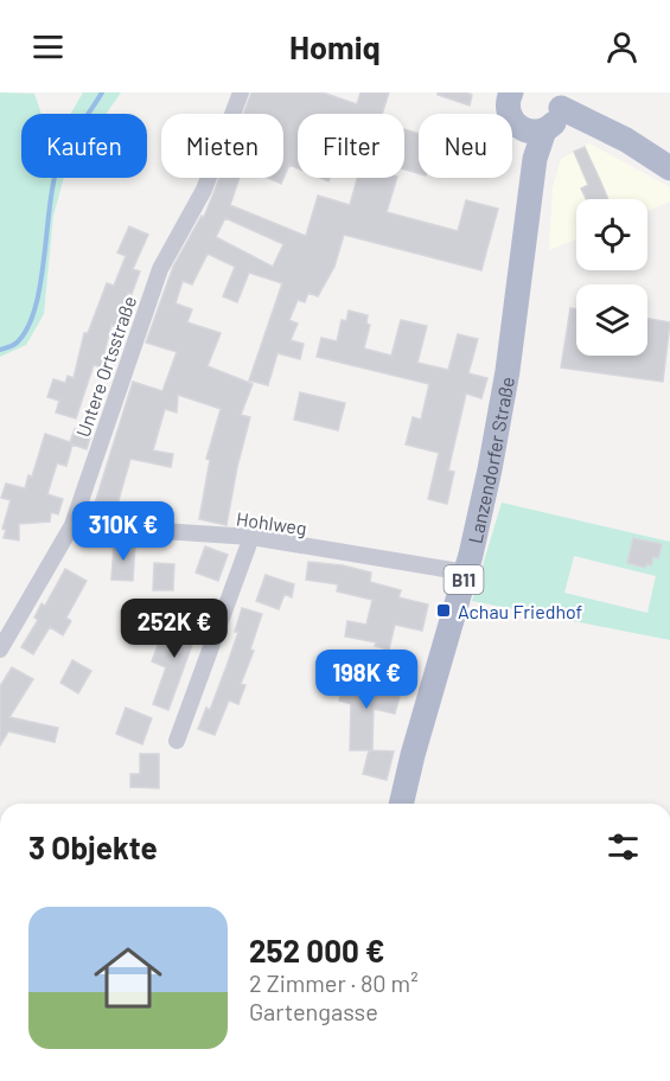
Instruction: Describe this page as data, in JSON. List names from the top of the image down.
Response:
{
  "streets": {
    "main road": ["Lanzendorfer Straße", "B11"],
    "street": ["Untere Ortsstraße", "Hohlweg"]
  },
  "crossings": [
    ["Untere Ortsstraße", "Hohlweg"],
    ["Lanzendorfer Straße", "Hohlweg"]
  ],
  "places": {
    "transit": ["Achau Friedhof"]
  },
  "page": {
    "header": "Homiq",
    "chip": [
      "Kaufen",
      "Mieten",
      "Filter",
      "Neu"
    ],
    "price": ["310K €", "252K €", "198K €"],
    "heading": "3 Objekte",
    "list": [
      {
        "name": "252 000 €",
        "note": "2 Zimmer · 80 m² · Gartengasse"
      }
    ]
  }
}
